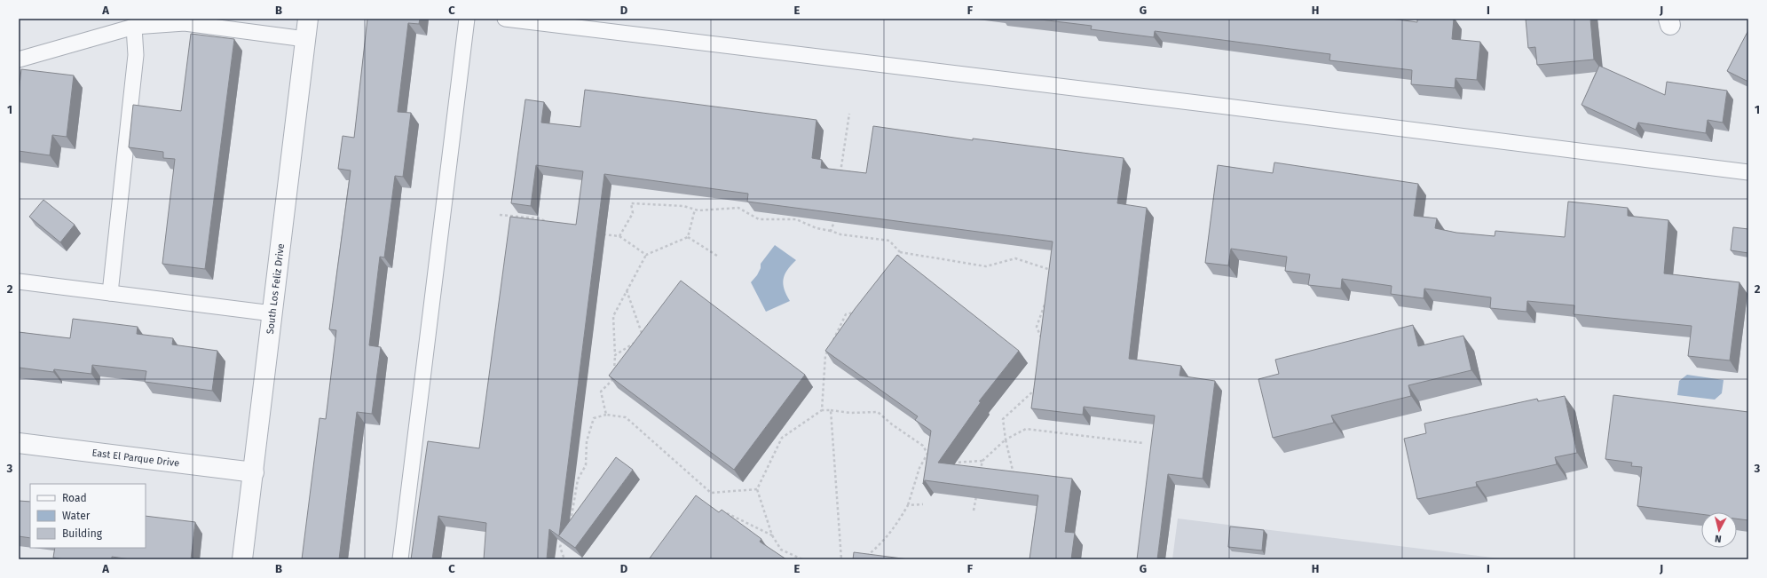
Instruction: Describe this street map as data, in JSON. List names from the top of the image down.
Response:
{
  "streets": {
    "street": ["South Los Feliz Drive", "East El Parque Drive"]
  },
  "crossings": [
    ["South Los Feliz Drive", "East El Parque Drive"]
  ],
  "legend": ["Road", "Water", "Building"],
  "north": "bottom",
  "grid": {
    "columns": [
      "A",
      "B",
      "C",
      "D",
      "E",
      "F",
      "G",
      "H",
      "I",
      "J"
    ],
    "rows": ["1", "2", "3"]
  }
}
